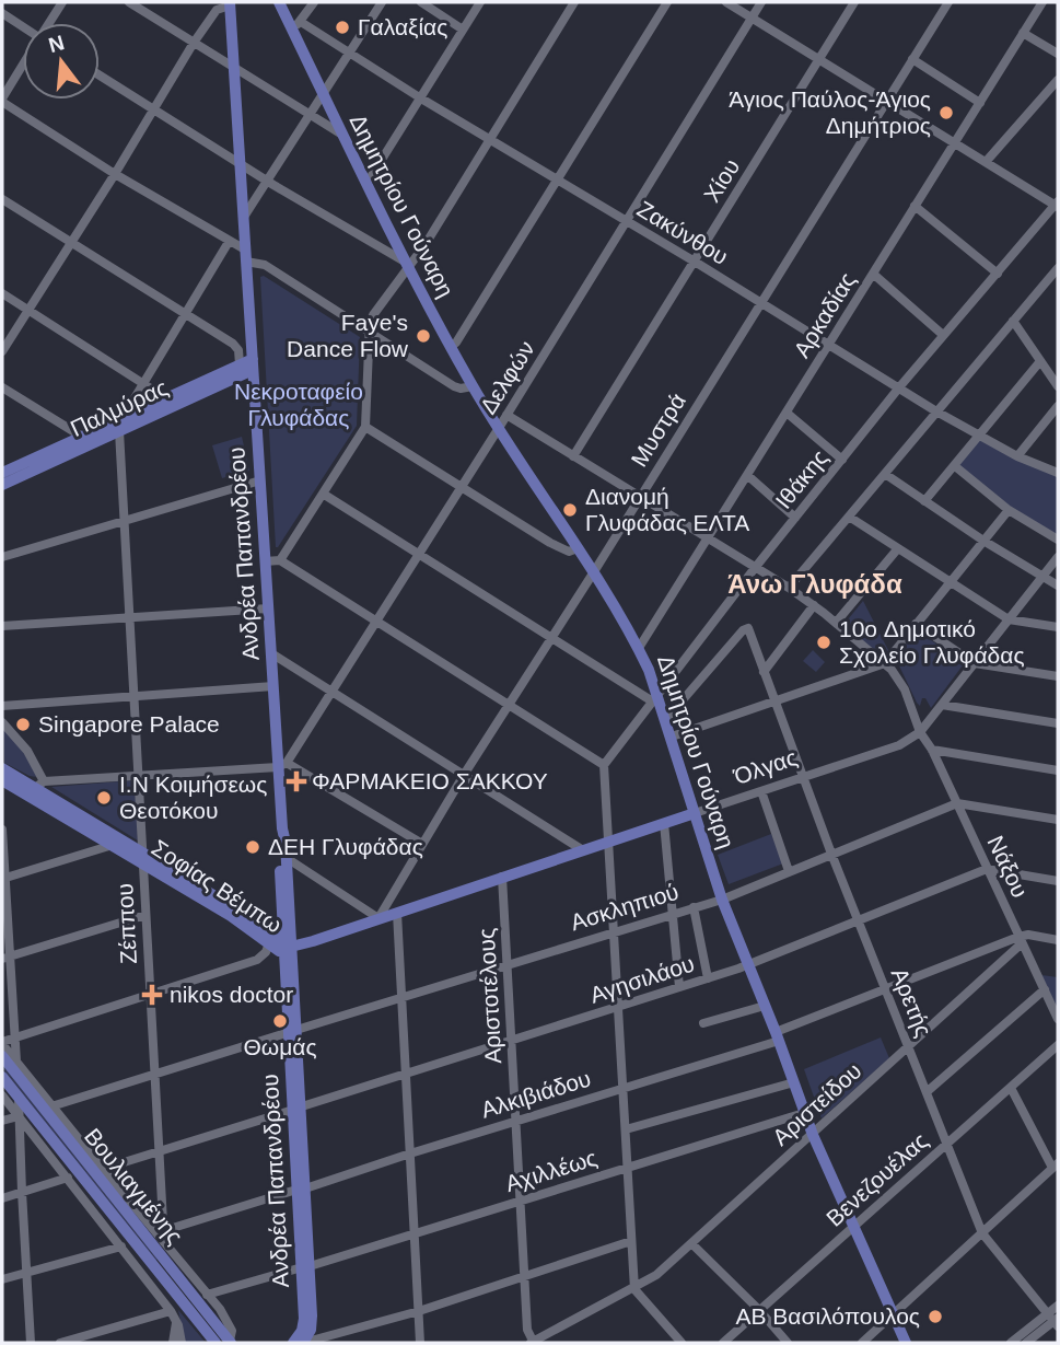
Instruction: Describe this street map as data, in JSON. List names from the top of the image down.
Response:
{
  "streets": {
    "main road": [
      "Δημητρίου Γούναρη",
      "Παλμύρας",
      "Ανδρέα Παπανδρέου",
      "Όλγας",
      "Σοφίας Βέμπω",
      "Βουλιαγμένης"
    ],
    "street": [
      "Χίου",
      "Ζακύνθου",
      "Αρκαδίας",
      "Δελφών",
      "Μυστρά",
      "Ιθάκης",
      "Νάξου",
      "Ασκληπιού",
      "Ζέππου",
      "Αγησιλάου",
      "Αριστοτέλους",
      "Αρετής",
      "Αλκιβιάδου",
      "Αριστείδου",
      "Αχιλλέως",
      "Βενεζουέλας"
    ]
  },
  "crossings": [
    ["Χίου", "Ζακύνθου"],
    ["Χίου", "Νάξου"],
    ["Δημητρίου Γούναρη", "Ζακύνθου"],
    ["Δημητρίου Γούναρη", "Αρκαδίας"],
    ["Δημητρίου Γούναρη", "Δελφών"],
    ["Δημητρίου Γούναρη", "Μυστρά"],
    ["Δημητρίου Γούναρη", "Ιθάκης"],
    ["Δημητρίου Γούναρη", "Όλγας"],
    ["Δημητρίου Γούναρη", "Ασκληπιού"],
    ["Δημητρίου Γούναρη", "Αγησιλάου"],
    ["Δημητρίου Γούναρη", "Αρετής"],
    ["Δημητρίου Γούναρη", "Αλκιβιάδου"],
    ["Δημητρίου Γούναρη", "Αριστείδου"],
    ["Δημητρίου Γούναρη", "Αχιλλέως"],
    ["Δημητρίου Γούναρη", "Βενεζουέλας"],
    ["Ζακύνθου", "Αρκαδίας"],
    ["Ζακύνθου", "Δελφών"],
    ["Ζακύνθου", "Μυστρά"],
    ["Ζακύνθου", "Ιθάκης"],
    ["Αρκαδίας", "Νάξου"],
    ["Δελφών", "Ανδρέα Παπανδρέου"],
    ["Δελφών", "Νάξου"],
    ["Παλμύρας", "Ανδρέα Παπανδρέου"],
    ["Παλμύρας", "Ζέππου"],
    ["Μυστρά", "Όλγας"],
    ["Μυστρά", "Νάξου"],
    ["Ιθάκης", "Νάξου"],
    ["Ανδρέα Παπανδρέου", "Όλγας"],
    ["Ανδρέα Παπανδρέου", "Σοφίας Βέμπω"],
    ["Ανδρέα Παπανδρέου", "Ασκληπιού"],
    ["Ανδρέα Παπανδρέου", "Αγησιλάου"],
    ["Ανδρέα Παπανδρέου", "Αλκιβιάδου"],
    ["Ανδρέα Παπανδρέου", "Αχιλλέως"],
    ["Όλγας", "Νάξου"],
    ["Όλγας", "Σοφίας Βέμπω"],
    ["Όλγας", "Αριστοτέλους"],
    ["Όλγας", "Αρετής"],
    ["Νάξου", "Ασκληπιού"],
    ["Νάξου", "Αγησιλάου"],
    ["Νάξου", "Αλκιβιάδου"],
    ["Νάξου", "Αριστείδου"],
    ["Σοφίας Βέμπω", "Ζέππου"],
    ["Ασκληπιού", "Ζέππου"],
    ["Ασκληπιού", "Αριστοτέλους"],
    ["Ασκληπιού", "Αρετής"],
    ["Ζέππου", "Αγησιλάου"],
    ["Ζέππου", "Αλκιβιάδου"],
    ["Αγησιλάου", "Αριστοτέλους"],
    ["Αγησιλάου", "Αρετής"],
    ["Αριστοτέλους", "Αλκιβιάδου"],
    ["Αριστοτέλους", "Αριστείδου"],
    ["Αριστοτέλους", "Αχιλλέως"],
    ["Αρετής", "Αλκιβιάδου"],
    ["Αρετής", "Αριστείδου"],
    ["Αρετής", "Βενεζουέλας"],
    ["Αλκιβιάδου", "Αριστείδου"]
  ],
  "districts": ["Άνω Γλυφάδα"],
  "parks": ["Νεκροταφείο Γλυφάδας"],
  "places": {
    "other": [
      "Γαλαξίας",
      "Άγιος Παύλος-Άγιος Δημήτριος",
      "Faye's Dance Flow",
      "Διανομή Γλυφάδας ΕΛΤΑ",
      "10o Δημοτικό Σχολείο Γλυφάδας",
      "Singapore Palace",
      "Ι.Ν Κοιμήσεως Θεοτόκου",
      "ΔΕΗ Γλυφάδας",
      "Θωμάς",
      "ΑΒ Βασιλόπουλος"
    ],
    "health": ["ΦΑΡΜΑΚΕΙΟ ΣΑΚΚΟΥ", "nikos doctor"]
  },
  "north": "top"
}
